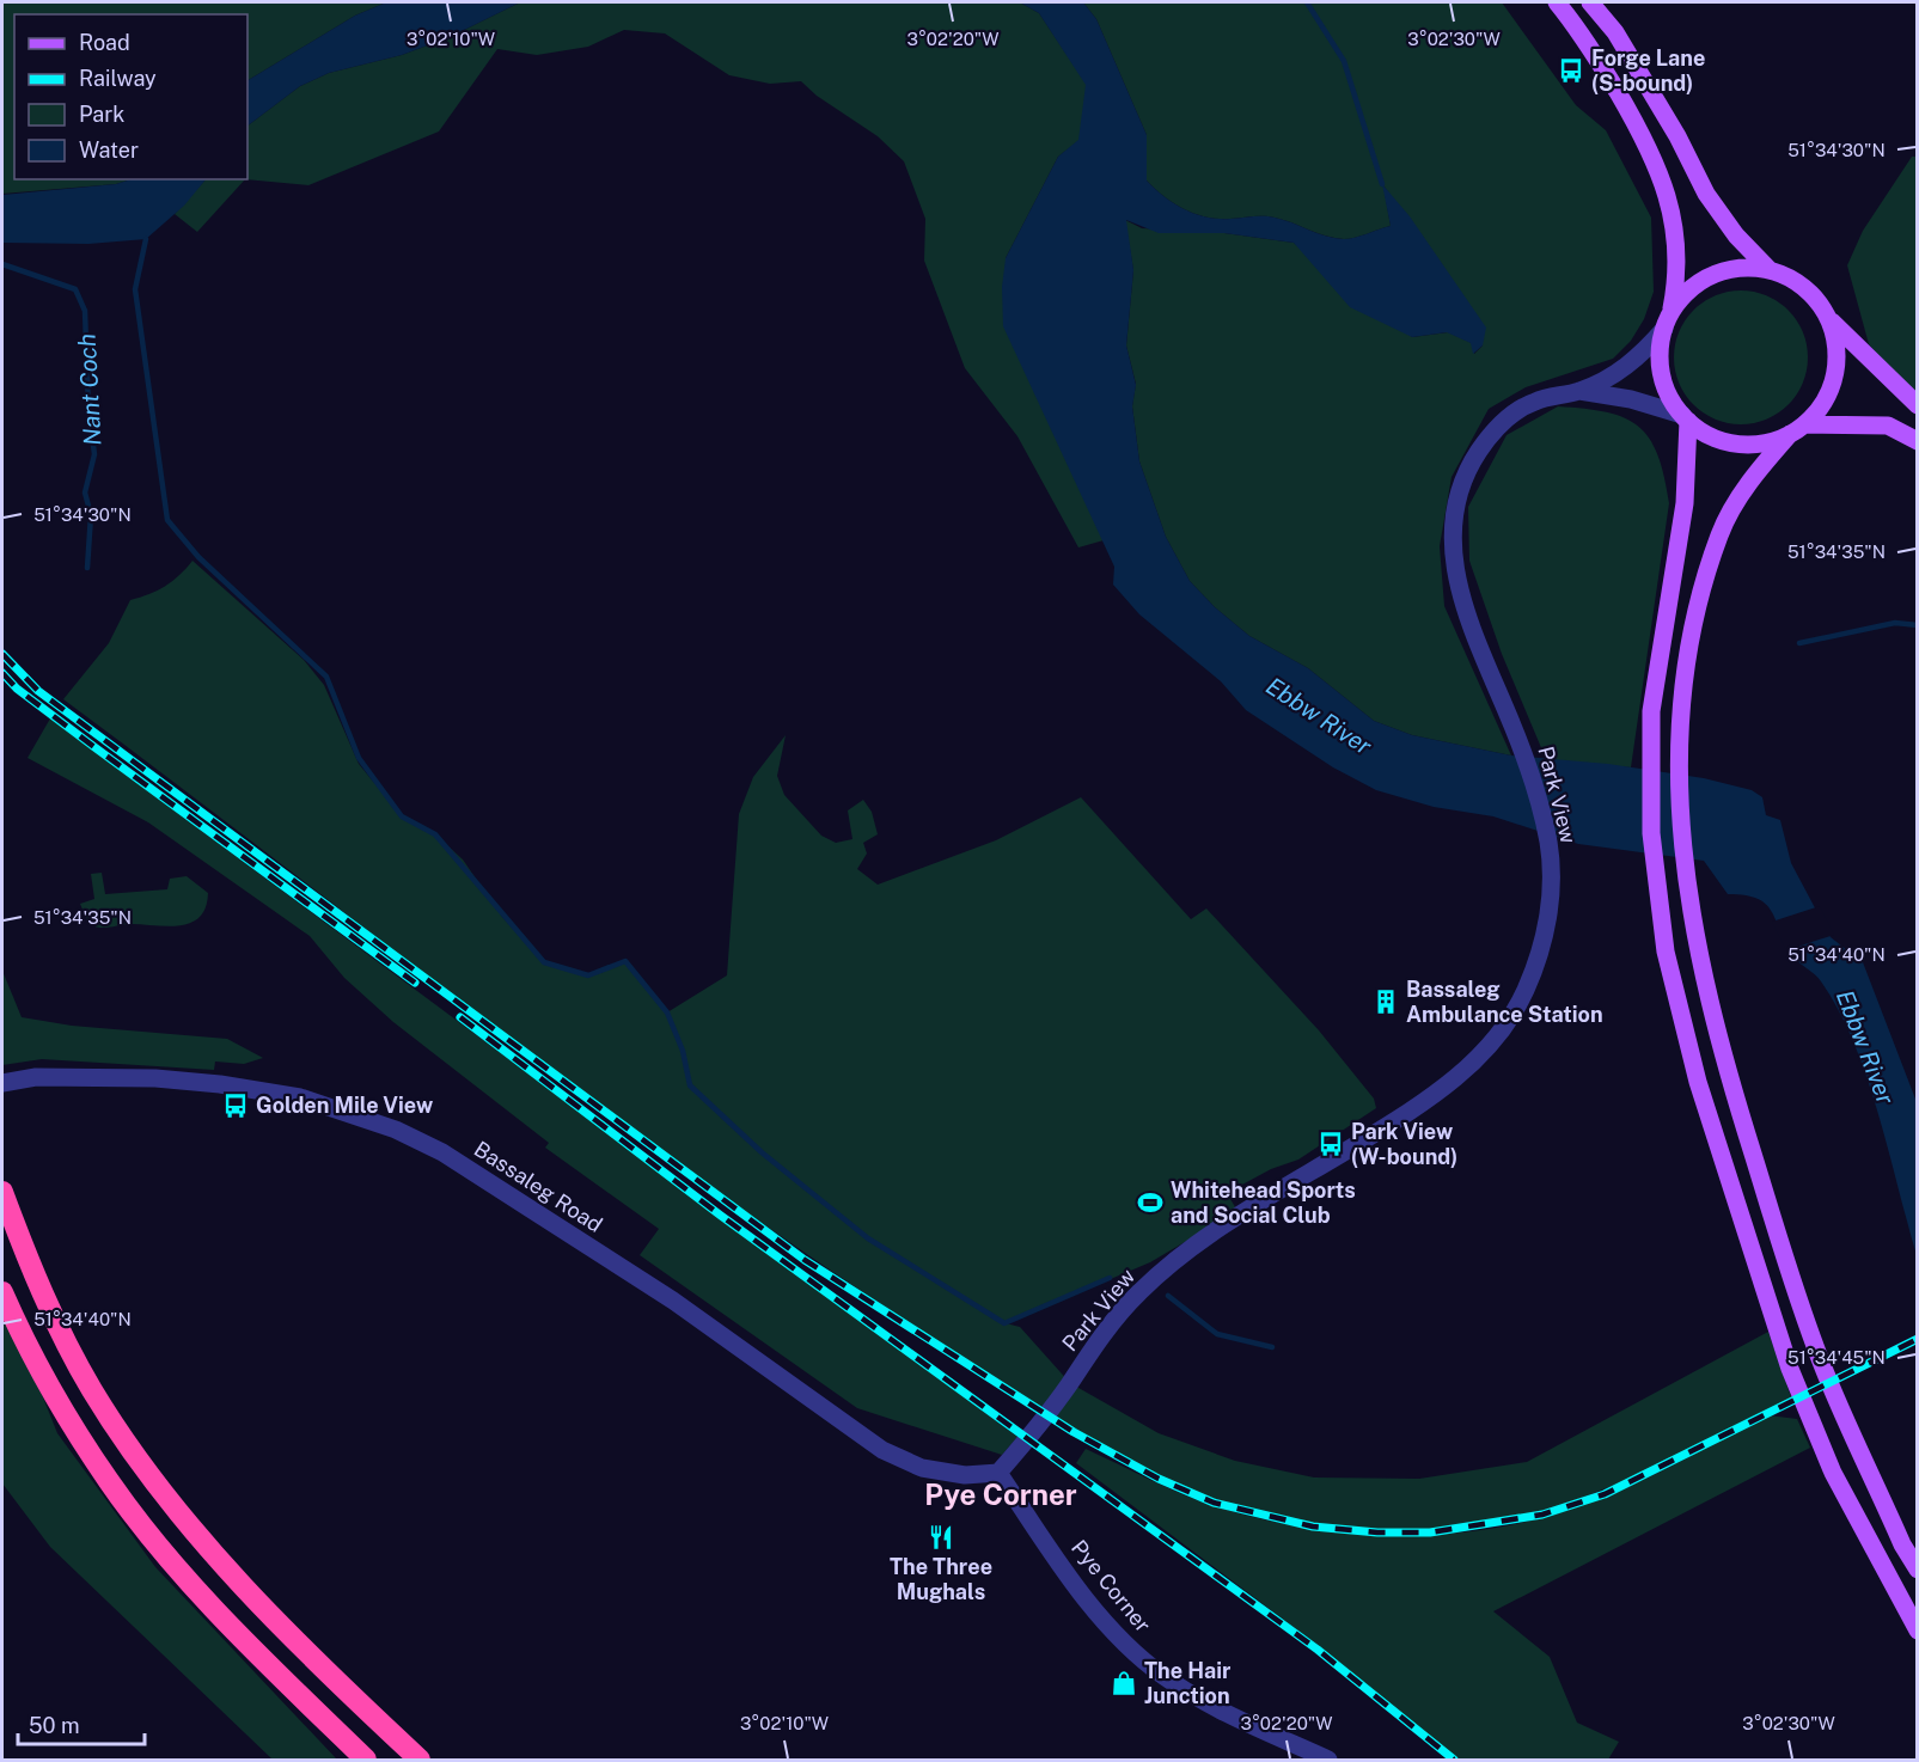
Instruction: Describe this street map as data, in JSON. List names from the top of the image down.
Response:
{
  "streets": {
    "street": ["Park View", "Bassaleg Road", "Pye Corner"]
  },
  "crossings": [
    ["Park View", "Bassaleg Road"],
    ["Park View", "Pye Corner"],
    ["Bassaleg Road", "Pye Corner"]
  ],
  "districts": ["Pye Corner"],
  "water": ["Nant Coch", "Ebbw River"],
  "places": {
    "bus stop": ["Forge Lane (S-bound)", "Golden Mile View", "Park View (W-bound)"],
    "building": ["Bassaleg Ambulance Station"],
    "sports": ["Whitehead Sports and Social Club"],
    "restaurant": ["The Three Mughals"],
    "shop": ["The Hair Junction"]
  },
  "legend": [
    "Road",
    "Railway",
    "Park",
    "Water"
  ],
  "scale_bar": "50 m",
  "coordinates": [
    "3°02'10\"W",
    "3°02'20\"W",
    "3°02'30\"W",
    "51°34'30\"N",
    "51°34'35\"N",
    "51°34'40\"N",
    "51°34'45\"N"
  ]
}
